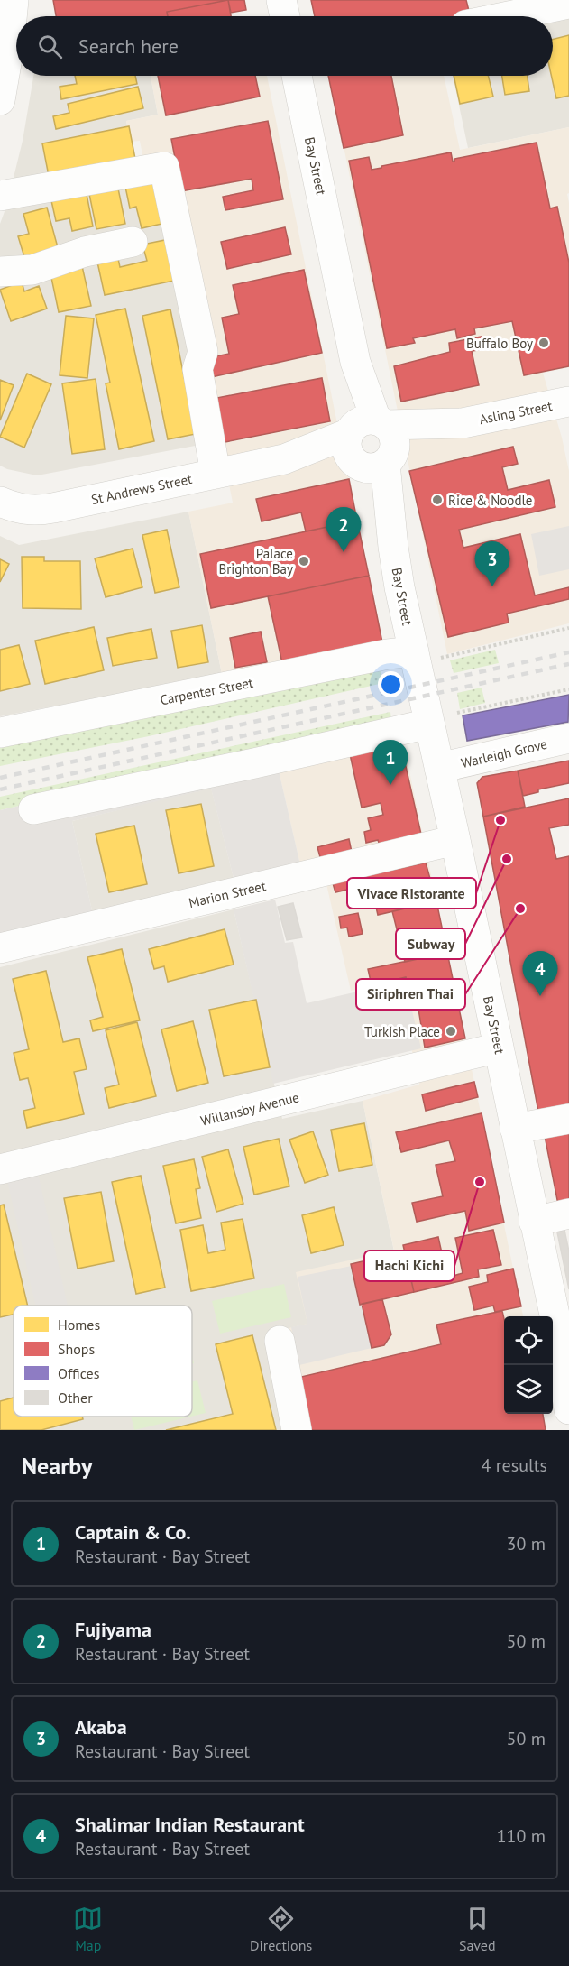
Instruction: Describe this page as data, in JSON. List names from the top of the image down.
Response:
{
  "streets": {
    "street": [
      "Bay Street",
      "Asling Street",
      "St Andrews Street",
      "Carpenter Street",
      "Warleigh Grove",
      "Marion Street",
      "Willansby Avenue"
    ]
  },
  "crossings": [
    ["Bay Street", "Asling Street"],
    ["Bay Street", "St Andrews Street"],
    ["Bay Street", "Carpenter Street"],
    ["Bay Street", "Warleigh Grove"],
    ["Bay Street", "Marion Street"],
    ["Bay Street", "Willansby Avenue"],
    ["Asling Street", "St Andrews Street"]
  ],
  "places": [
    "Buffalo Boy",
    "Rice & Noodle",
    "Palace Brighton Bay",
    "Vivace Ristorante",
    "Subway",
    "Siriphren Thai",
    "Turkish Place",
    "Hachi Kichi"
  ],
  "legend": [
    "Homes",
    "Shops",
    "Offices",
    "Other"
  ],
  "page": {
    "search": "Search here",
    "pins": [
      "2",
      "3",
      "1",
      "4"
    ],
    "heading": ["Nearby", "4 results"],
    "list": [
      {
        "mark": "1",
        "name": "Captain & Co.",
        "note": "Restaurant · Bay Street",
        "value": "30 m"
      },
      {
        "mark": "2",
        "name": "Fujiyama",
        "note": "Restaurant · Bay Street",
        "value": "50 m"
      },
      {
        "mark": "3",
        "name": "Akaba",
        "note": "Restaurant · Bay Street",
        "value": "50 m"
      },
      {
        "mark": "4",
        "name": "Shalimar Indian Restaurant",
        "note": "Restaurant · Bay Street",
        "value": "110 m"
      }
    ],
    "nav": ["Map", "Directions", "Saved"]
  }
}
